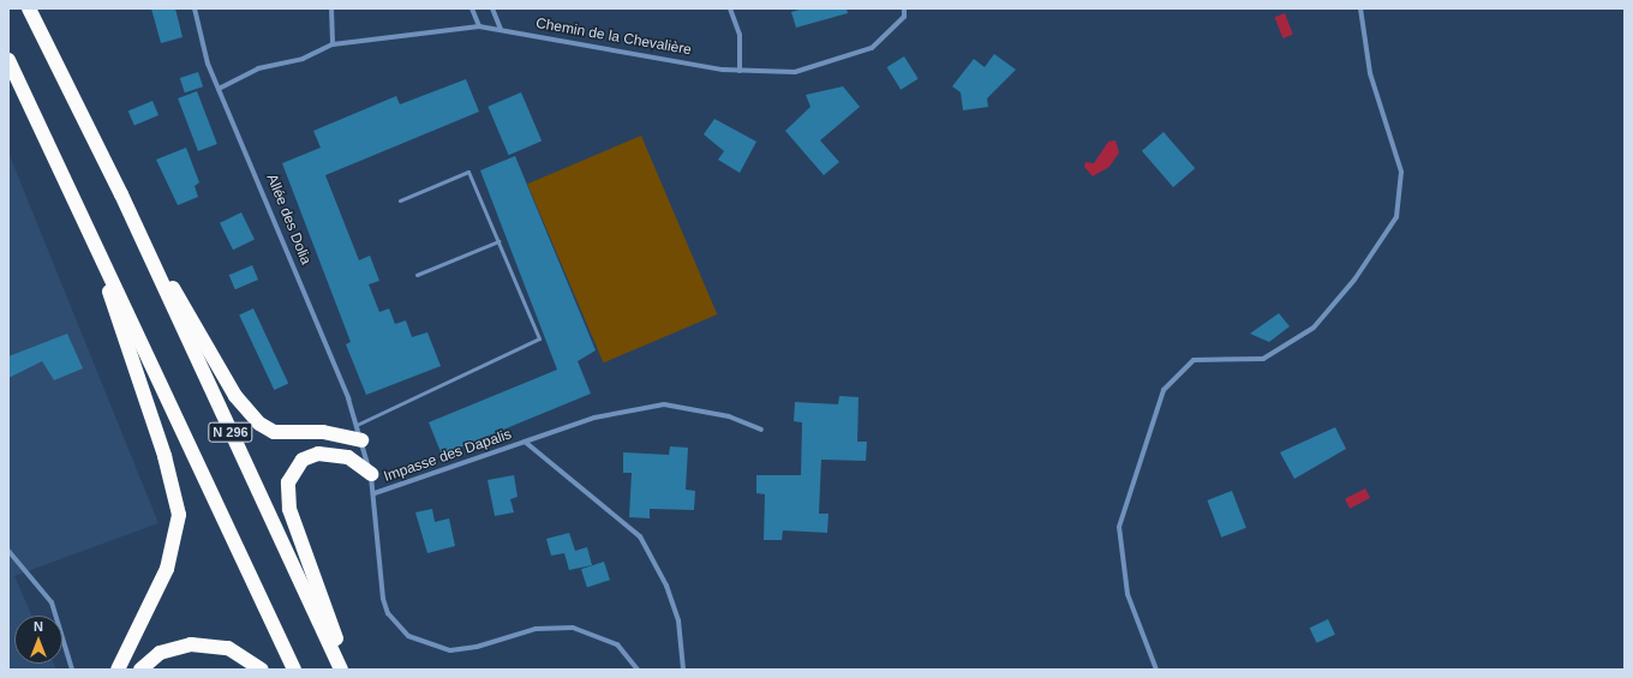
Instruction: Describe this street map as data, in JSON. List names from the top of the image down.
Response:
{
  "streets": {
    "highway": ["N 296"],
    "street": ["Chemin de la Chevalière", "Allée des Dolia", "Impasse des Dapalis"]
  },
  "crossings": [
    ["Chemin de la Chevalière", "Allée des Dolia"],
    ["Allée des Dolia", "Impasse des Dapalis"]
  ],
  "north": "top"
}
